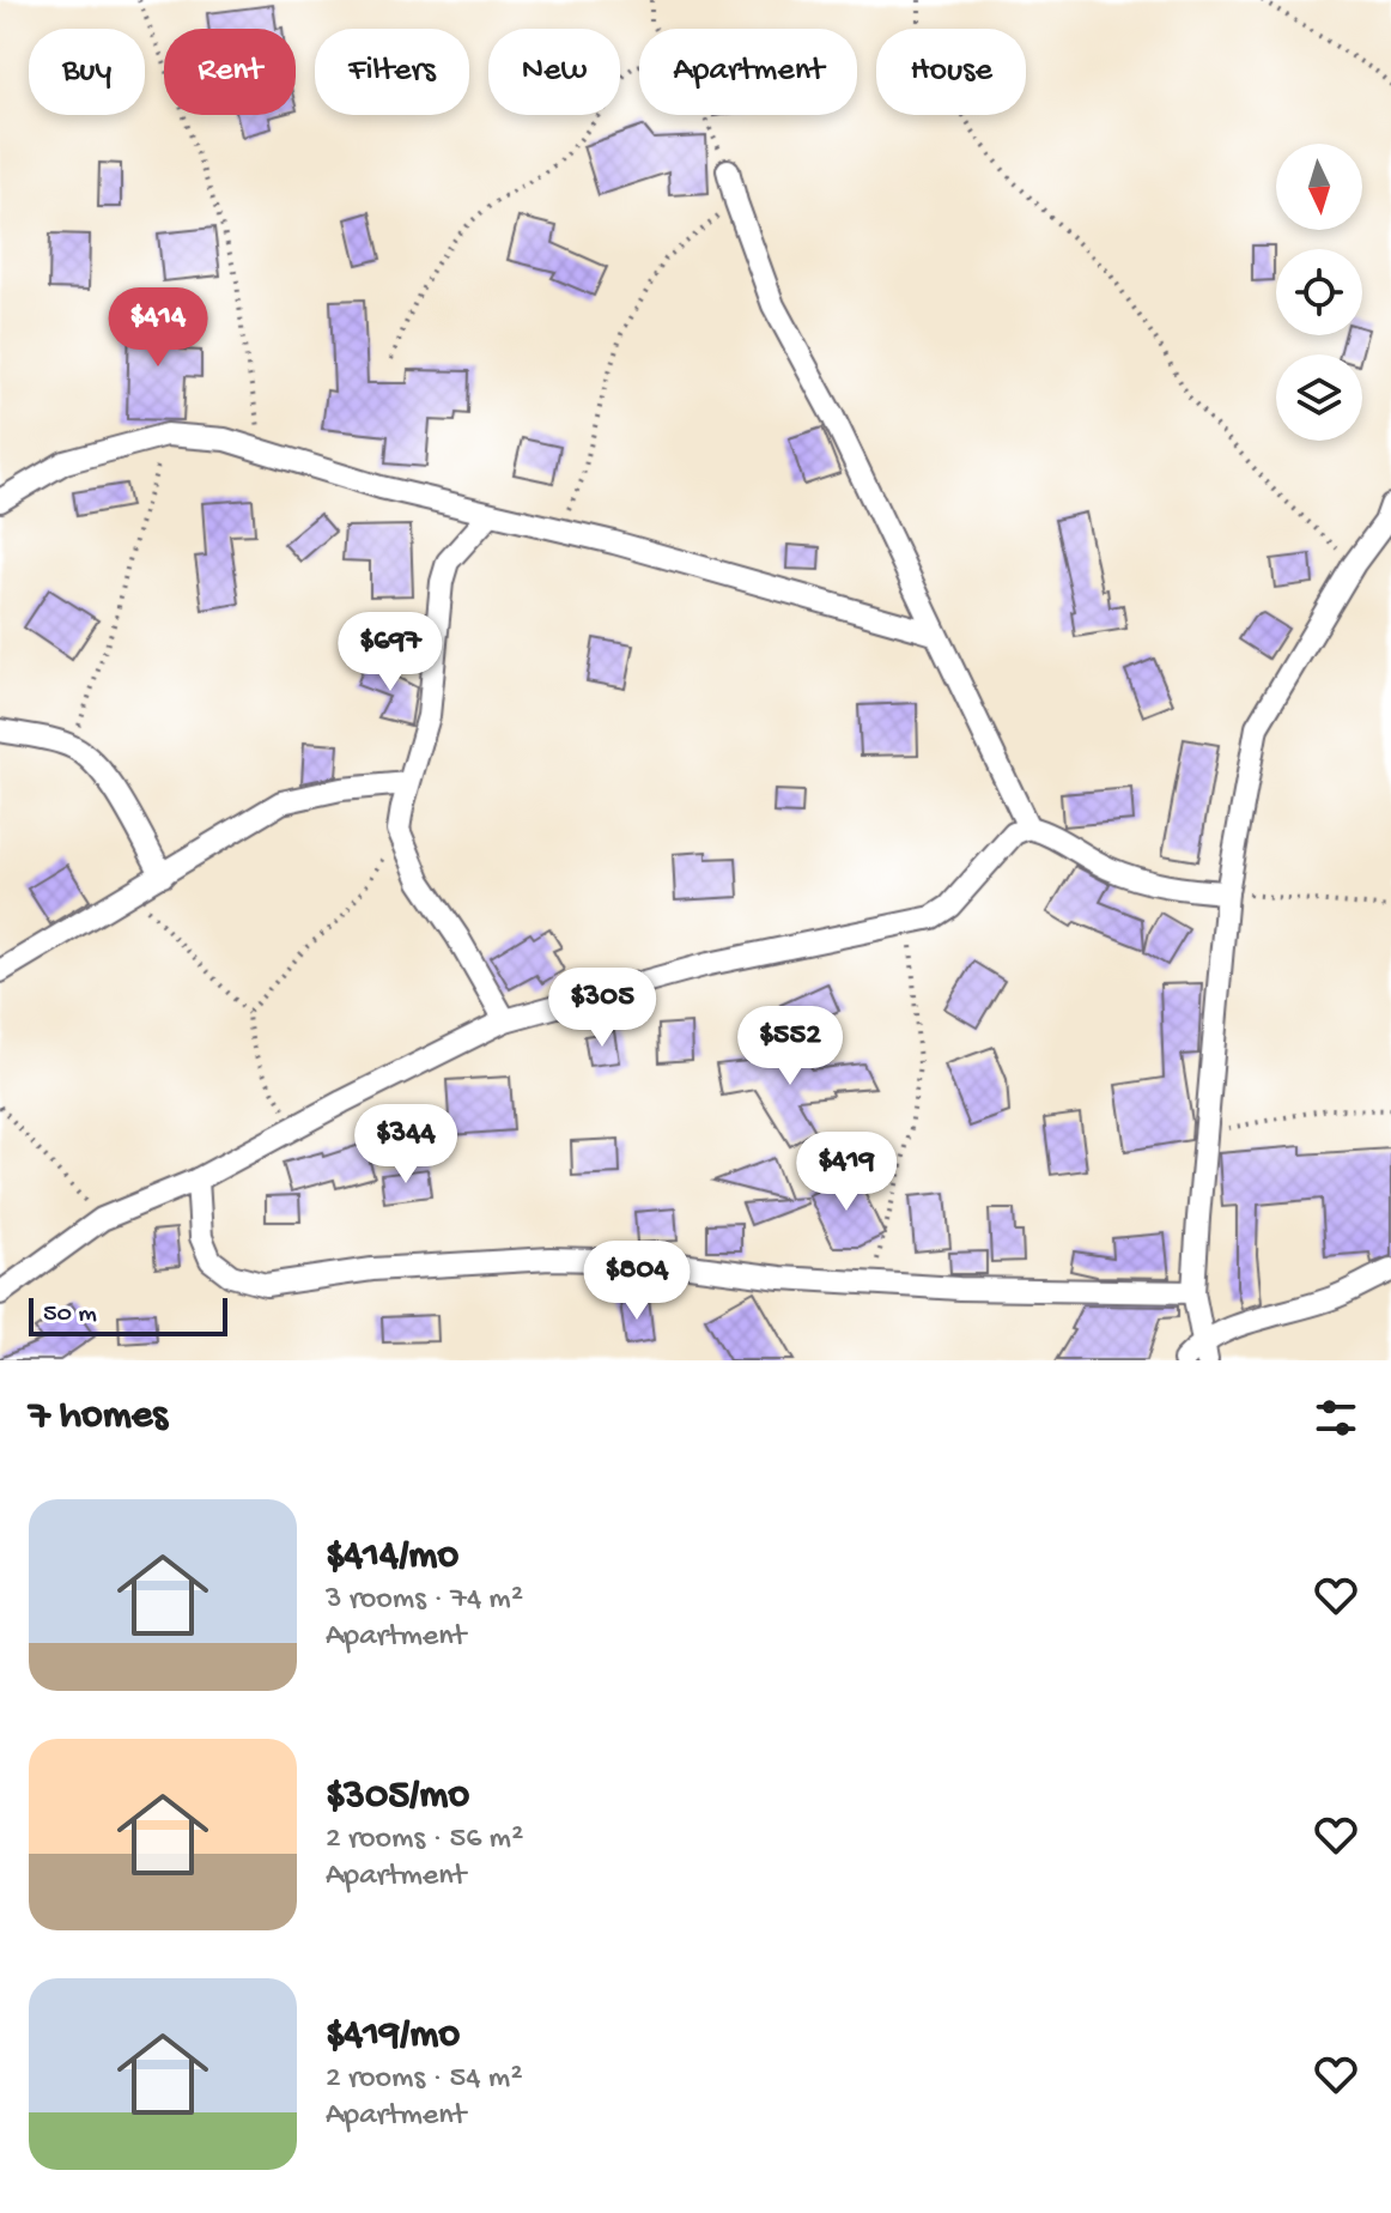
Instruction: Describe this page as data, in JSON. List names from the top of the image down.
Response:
{
  "scale_bar": "50 m",
  "north": "bottom",
  "page": {
    "chip": [
      "Buy",
      "Rent",
      "Filters",
      "New",
      "Apartment",
      "House"
    ],
    "price": [
      "$414",
      "$697",
      "$305",
      "$552",
      "$344",
      "$419",
      "$804"
    ],
    "scale": "50 m",
    "heading": "7 homes",
    "list": [
      {
        "name": "$414/mo",
        "note": "3 rooms · 74 m² · Apartment"
      },
      {
        "name": "$305/mo",
        "note": "2 rooms · 56 m² · Apartment"
      },
      {
        "name": "$419/mo",
        "note": "2 rooms · 54 m² · Apartment"
      }
    ]
  }
}
